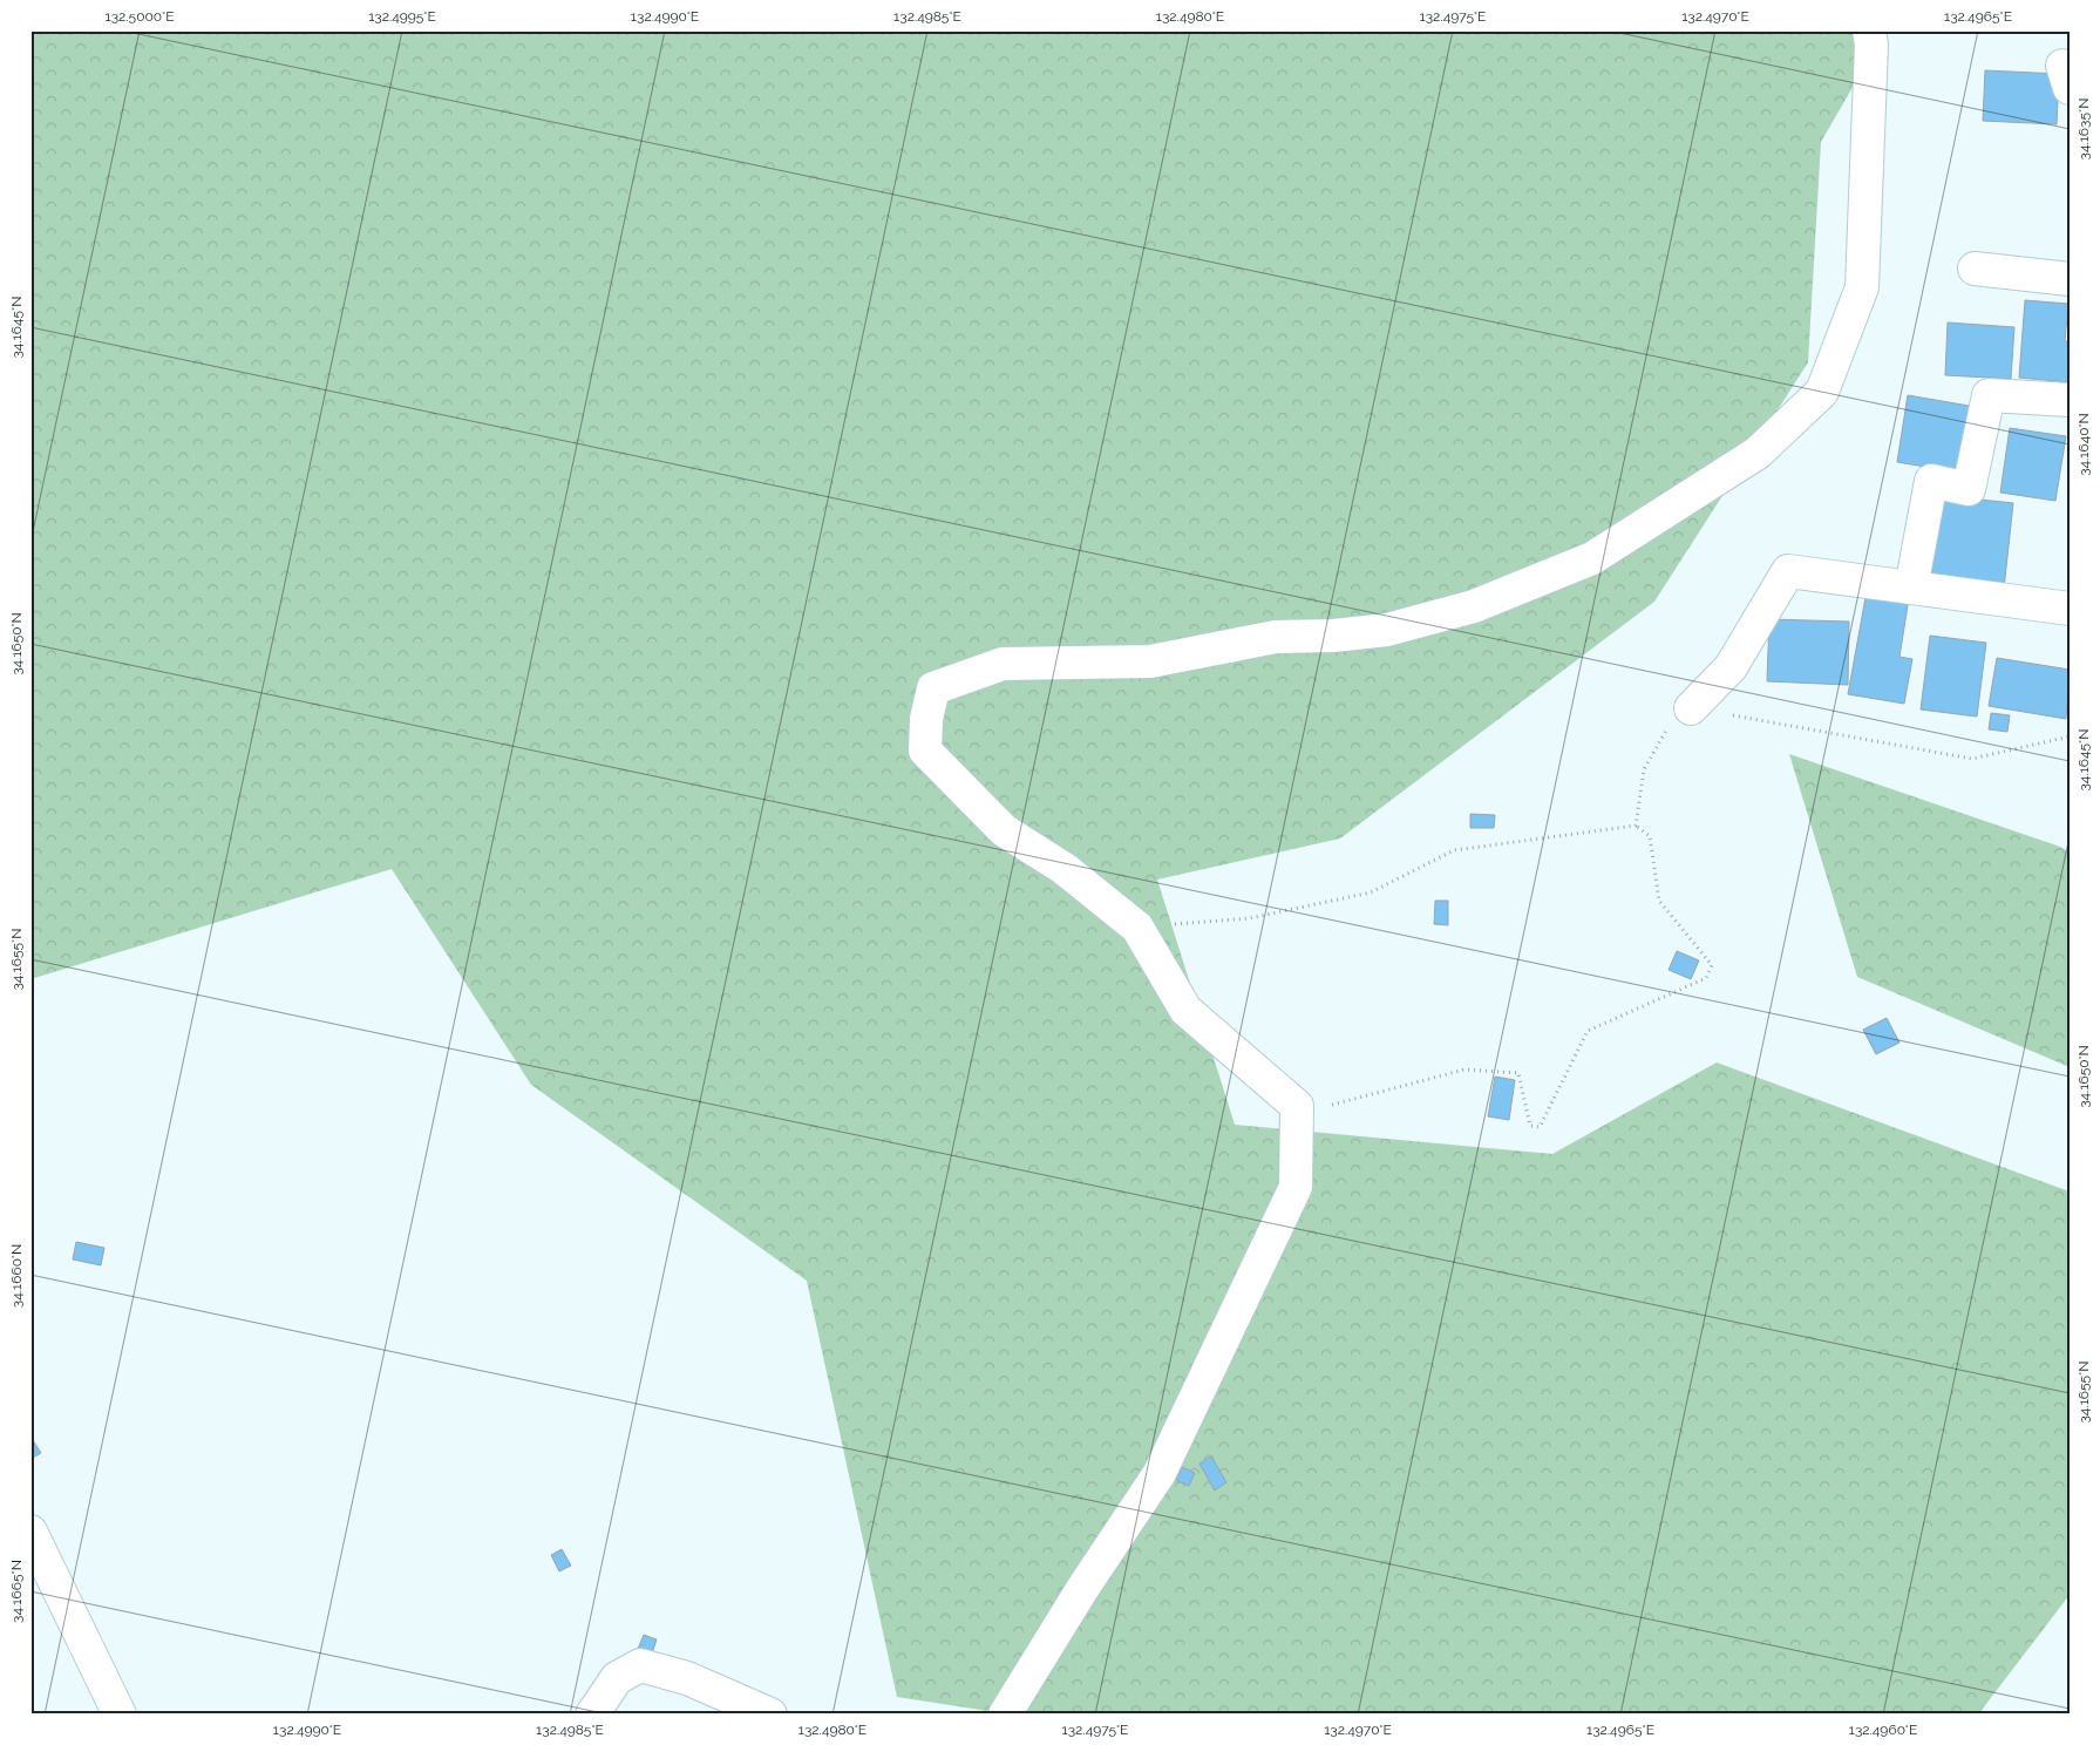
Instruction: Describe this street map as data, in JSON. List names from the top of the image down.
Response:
{
  "coordinates": [
    "132.5000°E",
    "132.4995°E",
    "132.4990°E",
    "132.4985°E",
    "132.4980°E",
    "132.4975°E",
    "132.4970°E",
    "132.4965°E",
    "34.1635°N",
    "34.1645°N",
    "34.1640°N",
    "34.1650°N",
    "34.1655°N",
    "34.1660°N",
    "34.1665°N",
    "132.4960°E"
  ]
}
